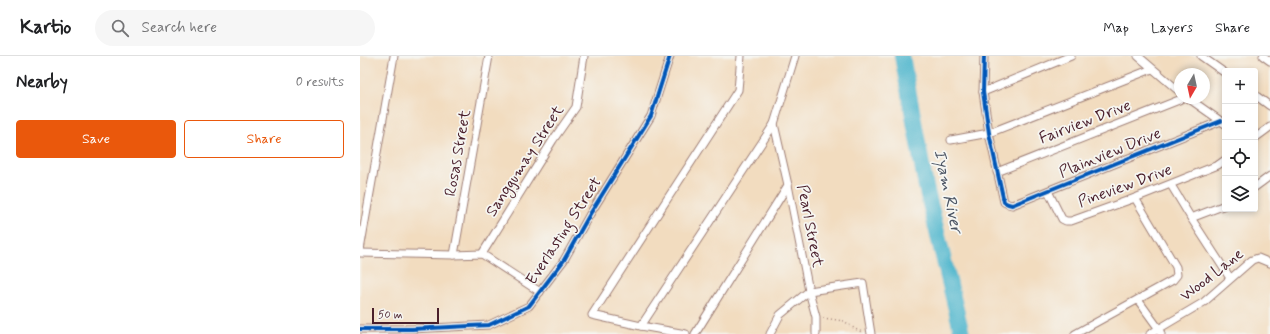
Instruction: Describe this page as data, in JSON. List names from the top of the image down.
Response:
{
  "streets": {
    "street": [
      "Fairview Drive",
      "Rosas Street",
      "Plainview Drive",
      "Sanggumay Street",
      "Pineview Drive",
      "Pearl Street",
      "Everlasting Street",
      "Wood Lane"
    ]
  },
  "crossings": [
    ["Fairview Drive", "Plainview Drive"],
    ["Plainview Drive", "Pineview Drive"]
  ],
  "water": ["Iyam River"],
  "scale_bar": "50 m",
  "north": "bottom",
  "page": {
    "header": "Kartio",
    "search": "Search here",
    "nav": ["Map", "Layers", "Share"],
    "heading": ["Nearby", "0 results"],
    "map_buttons": ["+", "−"],
    "buttons": ["Save", "Share"],
    "scale": "50 m"
  }
}
